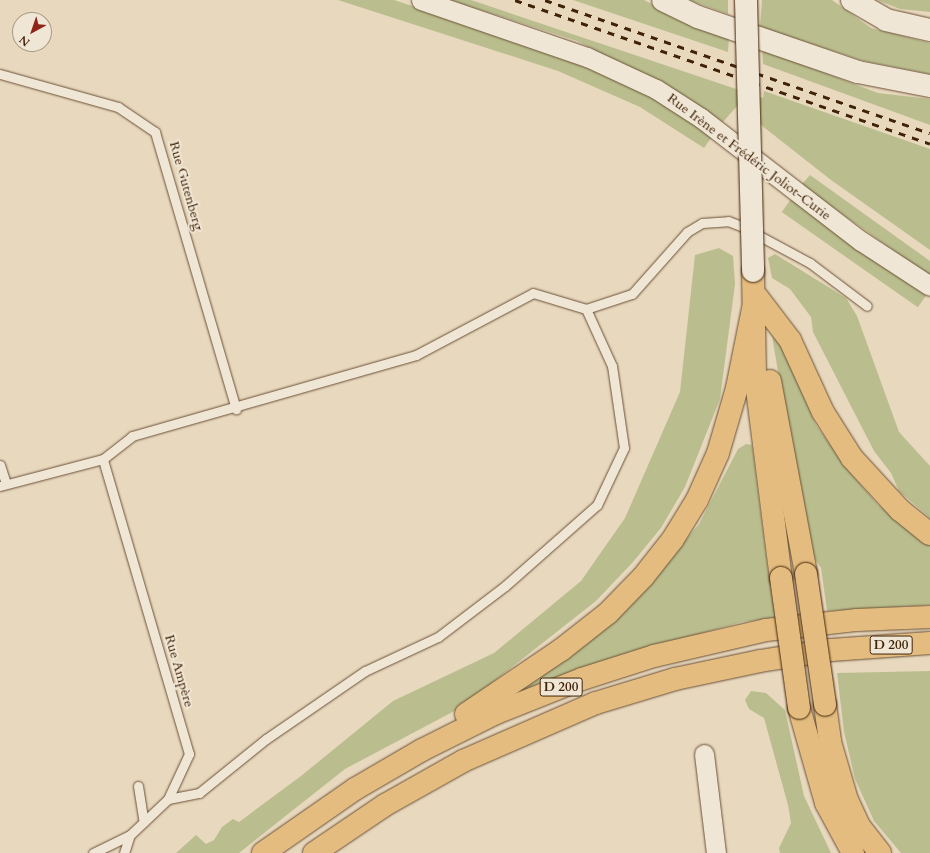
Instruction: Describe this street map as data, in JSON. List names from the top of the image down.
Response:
{
  "streets": {
    "main road": ["D 200"],
    "street": ["Rue Irène et Frédéric Joliot-Curie"],
    "lane": ["Rue Gutenberg", "Rue Ampère"]
  },
  "north": "bottom left"
}
